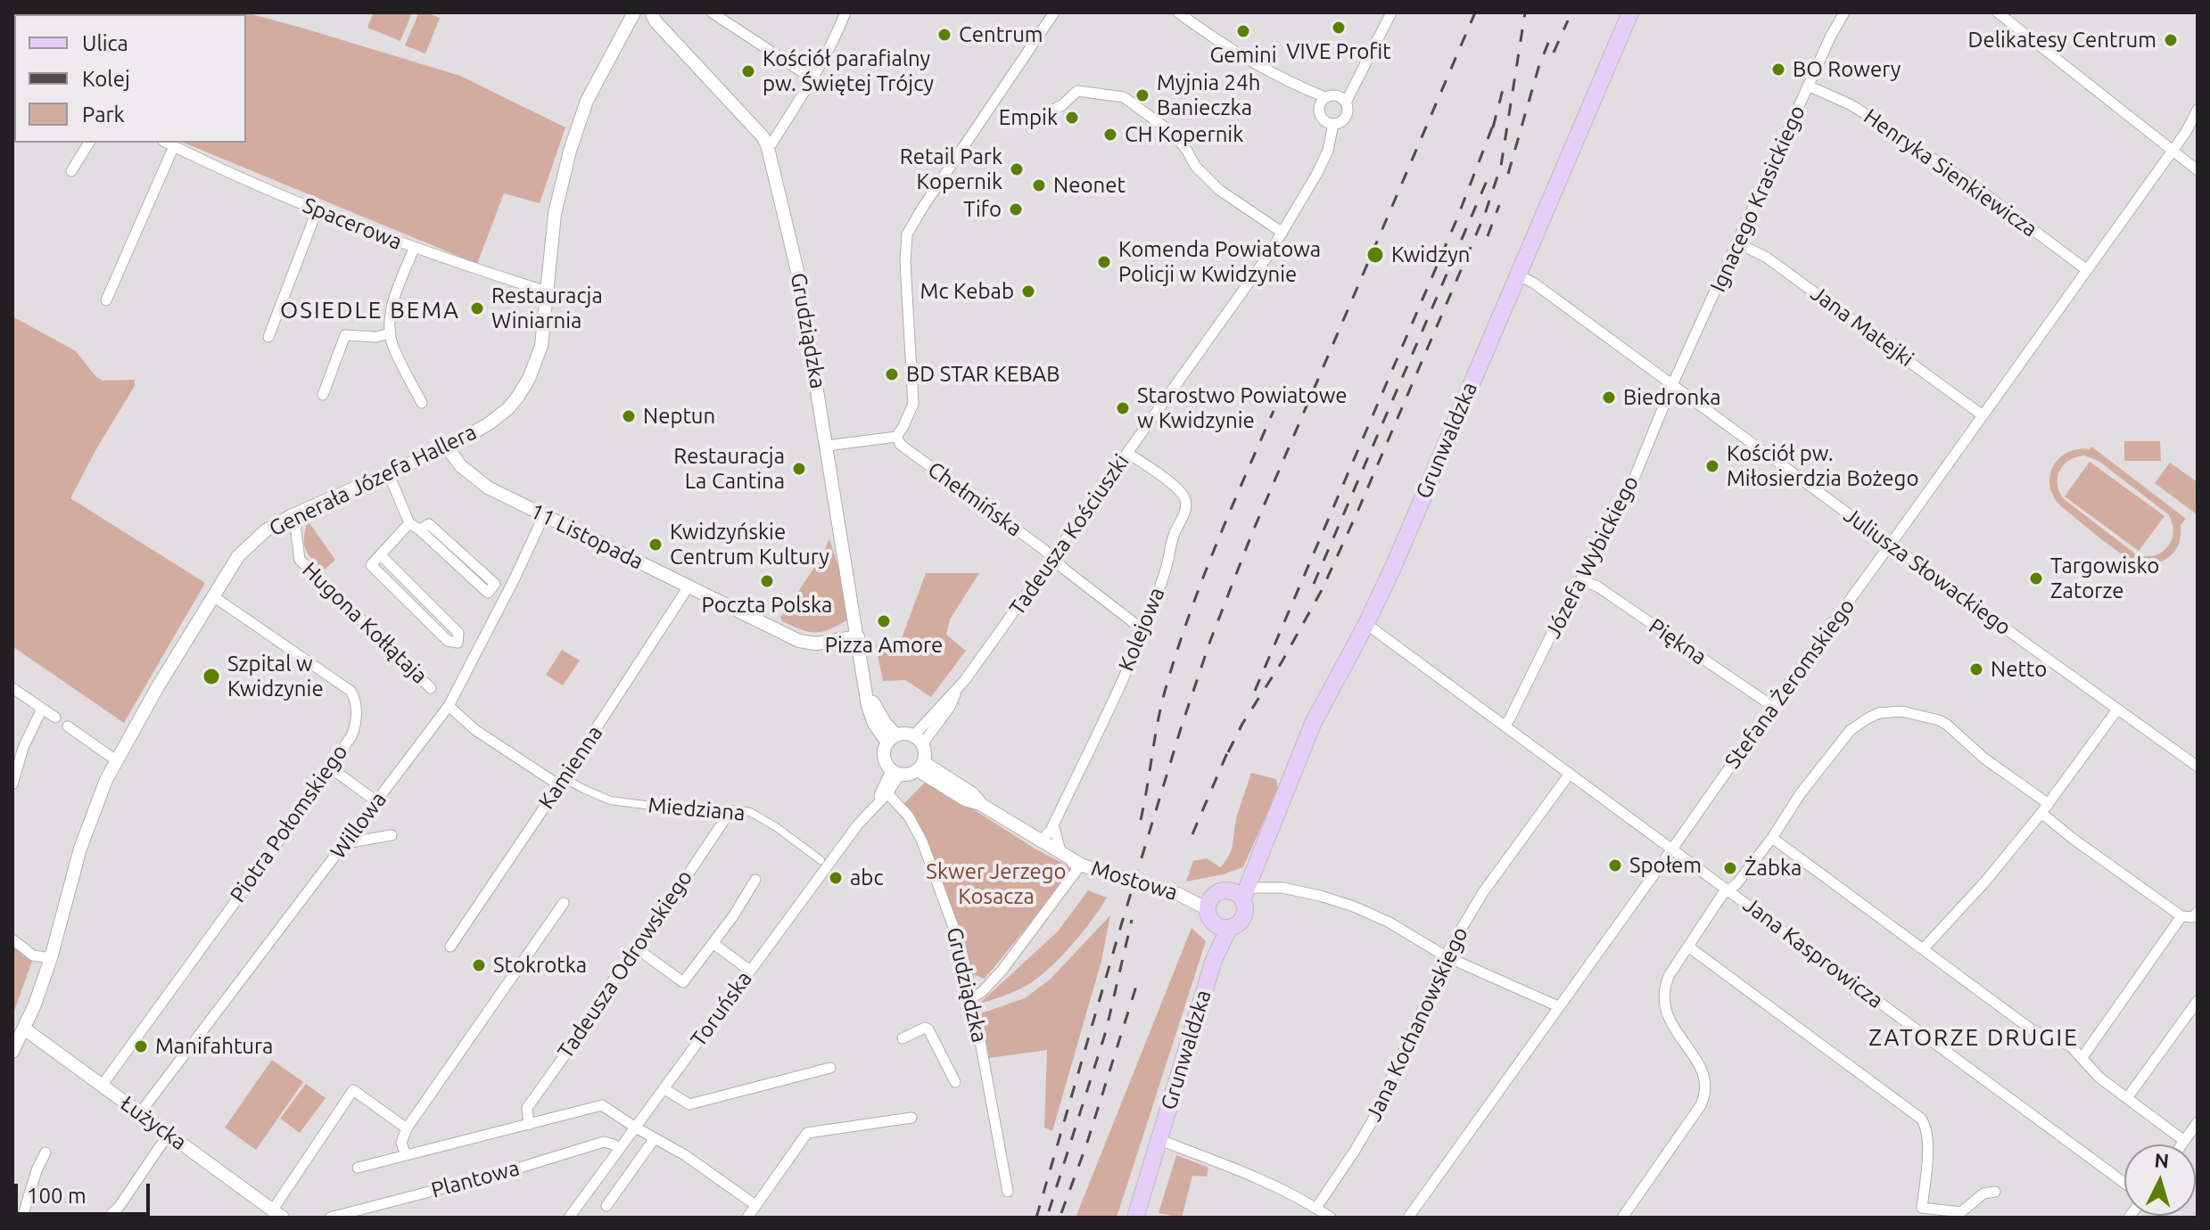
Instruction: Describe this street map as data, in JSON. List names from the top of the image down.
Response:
{
  "streets": {
    "main road": ["Grunwaldzka"],
    "street": [
      "Henryka Sienkiewicza",
      "Ignacego Krasickiego",
      "Spacerowa",
      "Jana Matejki",
      "Grudziądzka",
      "Generała Józefa Hallera",
      "Chełmińska",
      "Tadeusza Kościuszki",
      "11 Listopada",
      "Józefa Wybickiego",
      "Juliusza Słowackiego",
      "Hugona Kołłątaja",
      "Kolejowa",
      "Piękna",
      "Stefana Żeromskiego",
      "Kamienna",
      "Miedziana",
      "Piotra Połomskiego",
      "Willowa",
      "Mostowa",
      "Jana Kasprowicza",
      "Tadeusza Odrowskiego",
      "Toruńska",
      "Jana Kochanowskiego",
      "Łużycka",
      "Plantowa"
    ]
  },
  "crossings": [
    ["Henryka Sienkiewicza", "Ignacego Krasickiego"],
    ["Henryka Sienkiewicza", "Stefana Żeromskiego"],
    ["Ignacego Krasickiego", "Jana Matejki"],
    ["Ignacego Krasickiego", "Józefa Wybickiego"],
    ["Ignacego Krasickiego", "Juliusza Słowackiego"],
    ["Spacerowa", "Generała Józefa Hallera"],
    ["Jana Matejki", "Stefana Żeromskiego"],
    ["Grudziądzka", "Tadeusza Kościuszki"],
    ["Grudziądzka", "11 Listopada"],
    ["Grudziądzka", "Mostowa"],
    ["Grudziądzka", "Toruńska"],
    ["Grunwaldzka", "Juliusza Słowackiego"],
    ["Grunwaldzka", "Mostowa"],
    ["Grunwaldzka", "Jana Kasprowicza"],
    ["Generała Józefa Hallera", "11 Listopada"],
    ["Generała Józefa Hallera", "Hugona Kołłątaja"],
    ["Generała Józefa Hallera", "Piotra Połomskiego"],
    ["Generała Józefa Hallera", "Łużycka"],
    ["Chełmińska", "Tadeusza Kościuszki"],
    ["Chełmińska", "Kolejowa"],
    ["Tadeusza Kościuszki", "Kolejowa"],
    ["Tadeusza Kościuszki", "Mostowa"],
    ["Tadeusza Kościuszki", "Toruńska"],
    ["11 Listopada", "Kamienna"],
    ["11 Listopada", "Willowa"],
    ["Józefa Wybickiego", "Juliusza Słowackiego"],
    ["Józefa Wybickiego", "Piękna"],
    ["Józefa Wybickiego", "Jana Kasprowicza"],
    ["Juliusza Słowackiego", "Stefana Żeromskiego"],
    ["Kolejowa", "Mostowa"],
    ["Piękna", "Stefana Żeromskiego"],
    ["Stefana Żeromskiego", "Jana Kasprowicza"],
    ["Kamienna", "Miedziana"],
    ["Piotra Połomskiego", "Łużycka"],
    ["Willowa", "Łużycka"],
    ["Mostowa", "Toruńska"],
    ["Jana Kasprowicza", "Jana Kochanowskiego"],
    ["Toruńska", "Plantowa"]
  ],
  "districts": ["OSIEDLE BEMA", "ZATORZE DRUGIE"],
  "parks": ["Skwer Jerzego Kosacza"],
  "places": [
    "VIVE Profit",
    "Gemini",
    "Centrum",
    "Delikatesy Centrum",
    "BO Rowery",
    "Kościół parafialny pw. Świętej Trójcy",
    "Myjnia 24h Banieczka",
    "Empik",
    "CH Kopernik",
    "Retail Park Kopernik",
    "Neonet",
    "Tifo",
    "Kwidzyn",
    "Komenda Powiatowa Policji w Kwidzynie",
    "Mc Kebab",
    "Restauracja Winiarnia",
    "BD STAR KEBAB",
    "Biedronka",
    "Starostwo Powiatowe w Kwidzynie",
    "Neptun",
    "Kościół pw. Miłosierdzia Bożego",
    "Restauracja La Cantina",
    "Kwidzyńskie Centrum Kultury",
    "Targowisko Zatorze",
    "Poczta Polska",
    "Pizza Amore",
    "Netto",
    "Szpital w Kwidzynie",
    "Społem",
    "Żabka",
    "abc",
    "Stokrotka",
    "Manifahtura"
  ],
  "legend": ["Ulica", "Kolej", "Park"],
  "scale_bar": "100 m",
  "north": "top"
}
